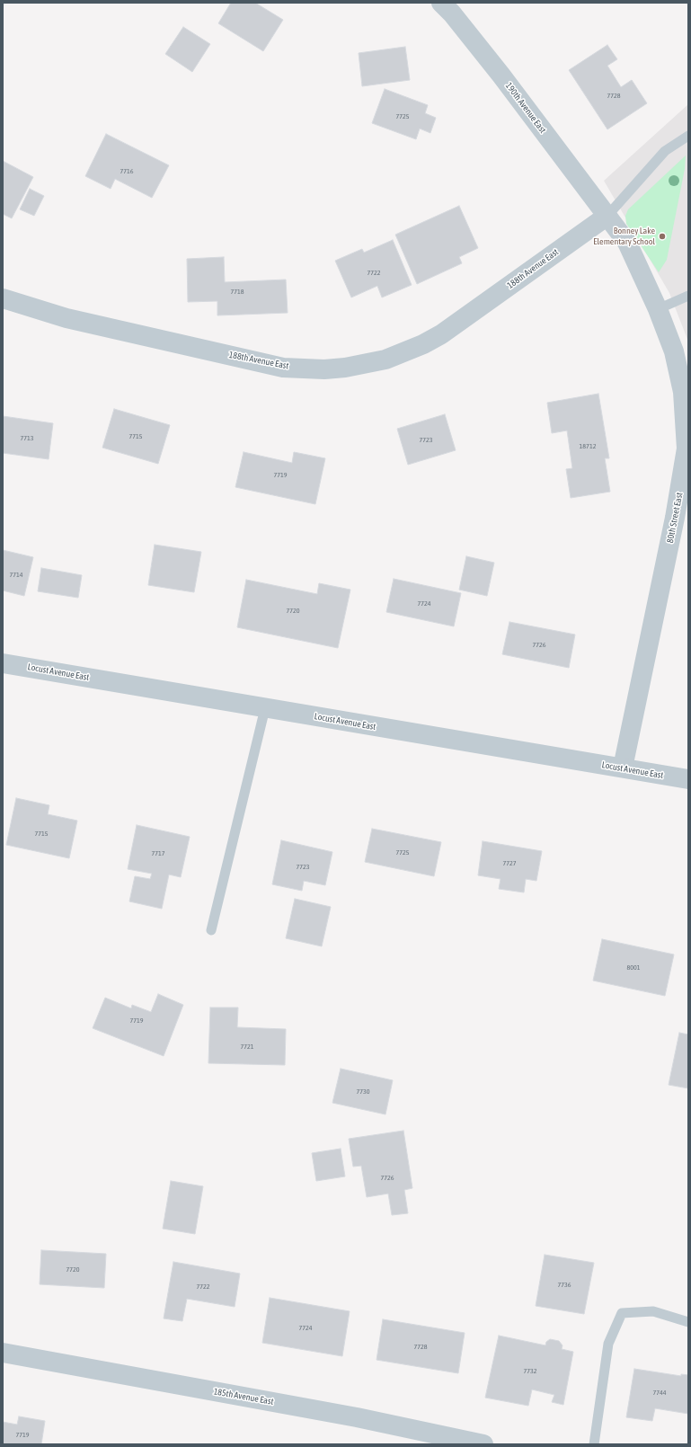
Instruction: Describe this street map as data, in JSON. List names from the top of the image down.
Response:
{
  "streets": {
    "street": [
      "190th Avenue East",
      "188th Avenue East",
      "80th Street East",
      "Locust Avenue East",
      "185th Avenue East"
    ]
  },
  "crossings": [
    ["190th Avenue East", "188th Avenue East"],
    ["190th Avenue East", "80th Street East"],
    ["188th Avenue East", "80th Street East"],
    ["80th Street East", "Locust Avenue East"]
  ],
  "places": ["Bonney Lake Elementary School"],
  "house_numbers": [
    "7728",
    "7725",
    "7716",
    "7722",
    "7718",
    "7715",
    "7713",
    "7723",
    "18712",
    "7719",
    "7714",
    "7724",
    "7720",
    "7726",
    "7715",
    "7725",
    "7717",
    "7727",
    "7723",
    "8001",
    "7719",
    "7721",
    "7730",
    "7726",
    "7720",
    "7736",
    "7722",
    "7724",
    "7728",
    "7732",
    "7744",
    "7719"
  ]
}
